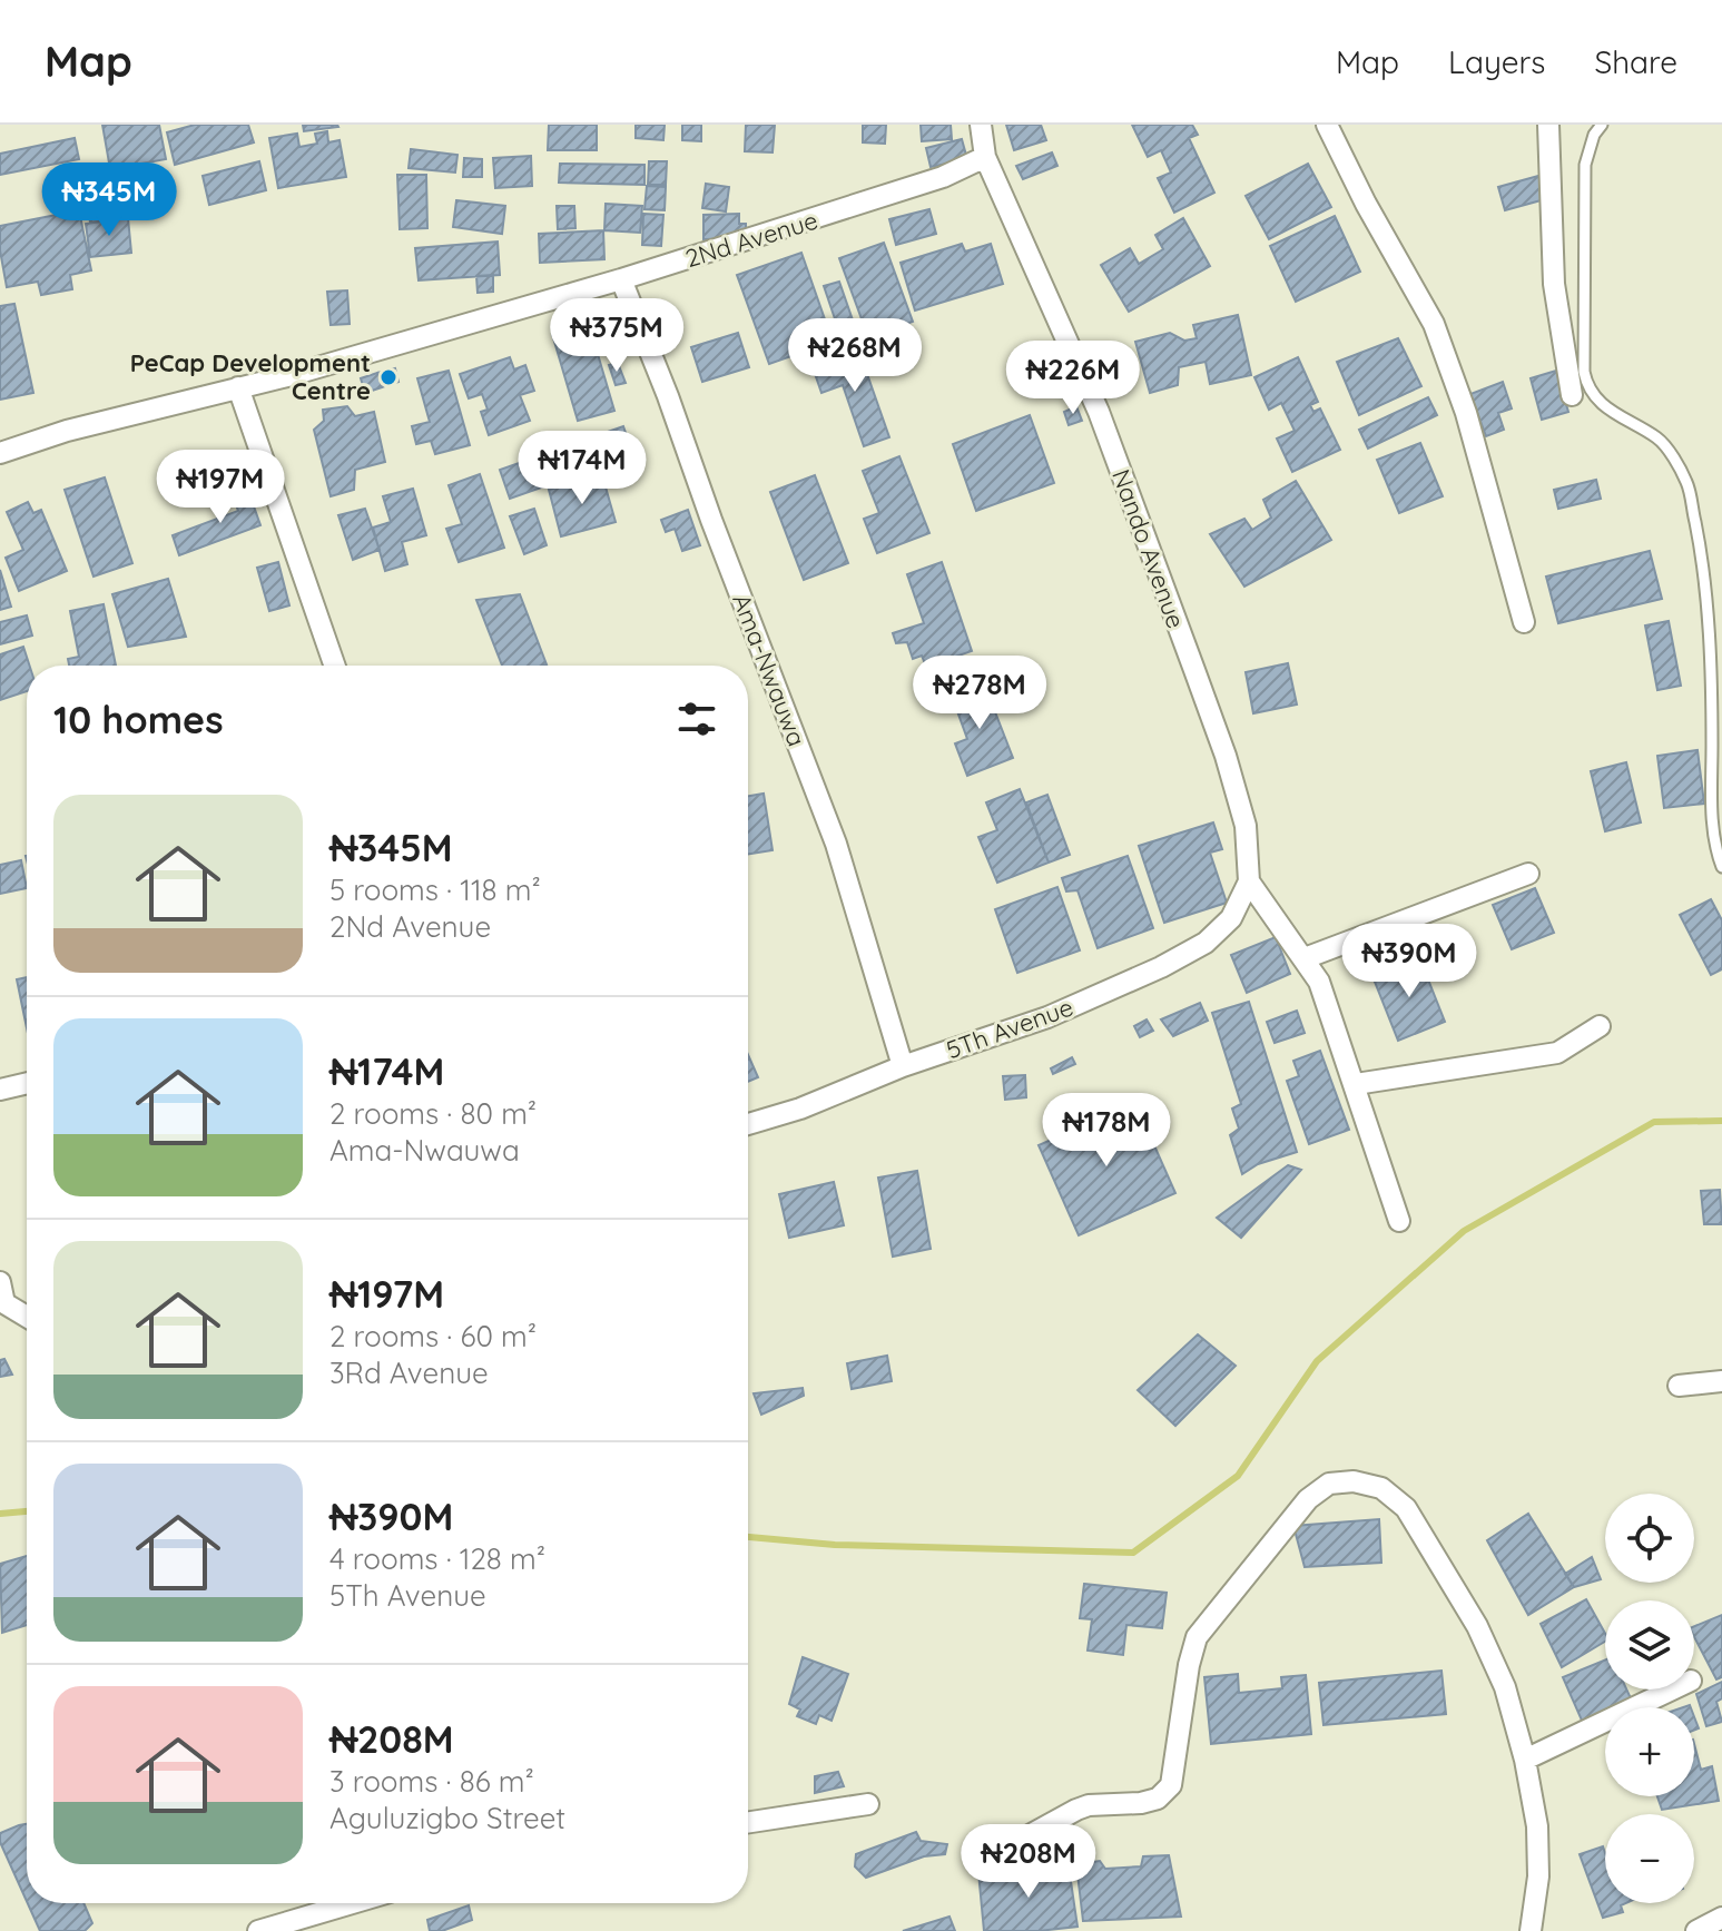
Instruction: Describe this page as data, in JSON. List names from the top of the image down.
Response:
{
  "streets": {
    "street": [
      "2Nd Avenue",
      "Nando Avenue",
      "Ama-Nwauwa",
      "5Th Avenue"
    ]
  },
  "crossings": [
    ["2Nd Avenue", "Nando Avenue"],
    ["2Nd Avenue", "Ama-Nwauwa"],
    ["Nando Avenue", "5Th Avenue"],
    ["Ama-Nwauwa", "5Th Avenue"]
  ],
  "places": ["PeCap Development Centre"],
  "page": {
    "header": "Map",
    "nav": ["Map", "Layers", "Share"],
    "price": [
      "₦345M",
      "₦375M",
      "₦268M",
      "₦226M",
      "₦174M",
      "₦197M",
      "₦278M",
      "₦390M",
      "₦178M",
      "₦208M"
    ],
    "heading": "10 homes",
    "list": [
      {
        "name": "₦345M",
        "note": "5 rooms · 118 m² · 2Nd Avenue"
      },
      {
        "name": "₦174M",
        "note": "2 rooms · 80 m² · Ama-Nwauwa"
      },
      {
        "name": "₦197M",
        "note": "2 rooms · 60 m² · 3Rd Avenue"
      },
      {
        "name": "₦390M",
        "note": "4 rooms · 128 m² · 5Th Avenue"
      },
      {
        "name": "₦208M",
        "note": "3 rooms · 86 m² · Aguluzigbo Street"
      }
    ],
    "map_buttons": ["+", "−"]
  }
}
